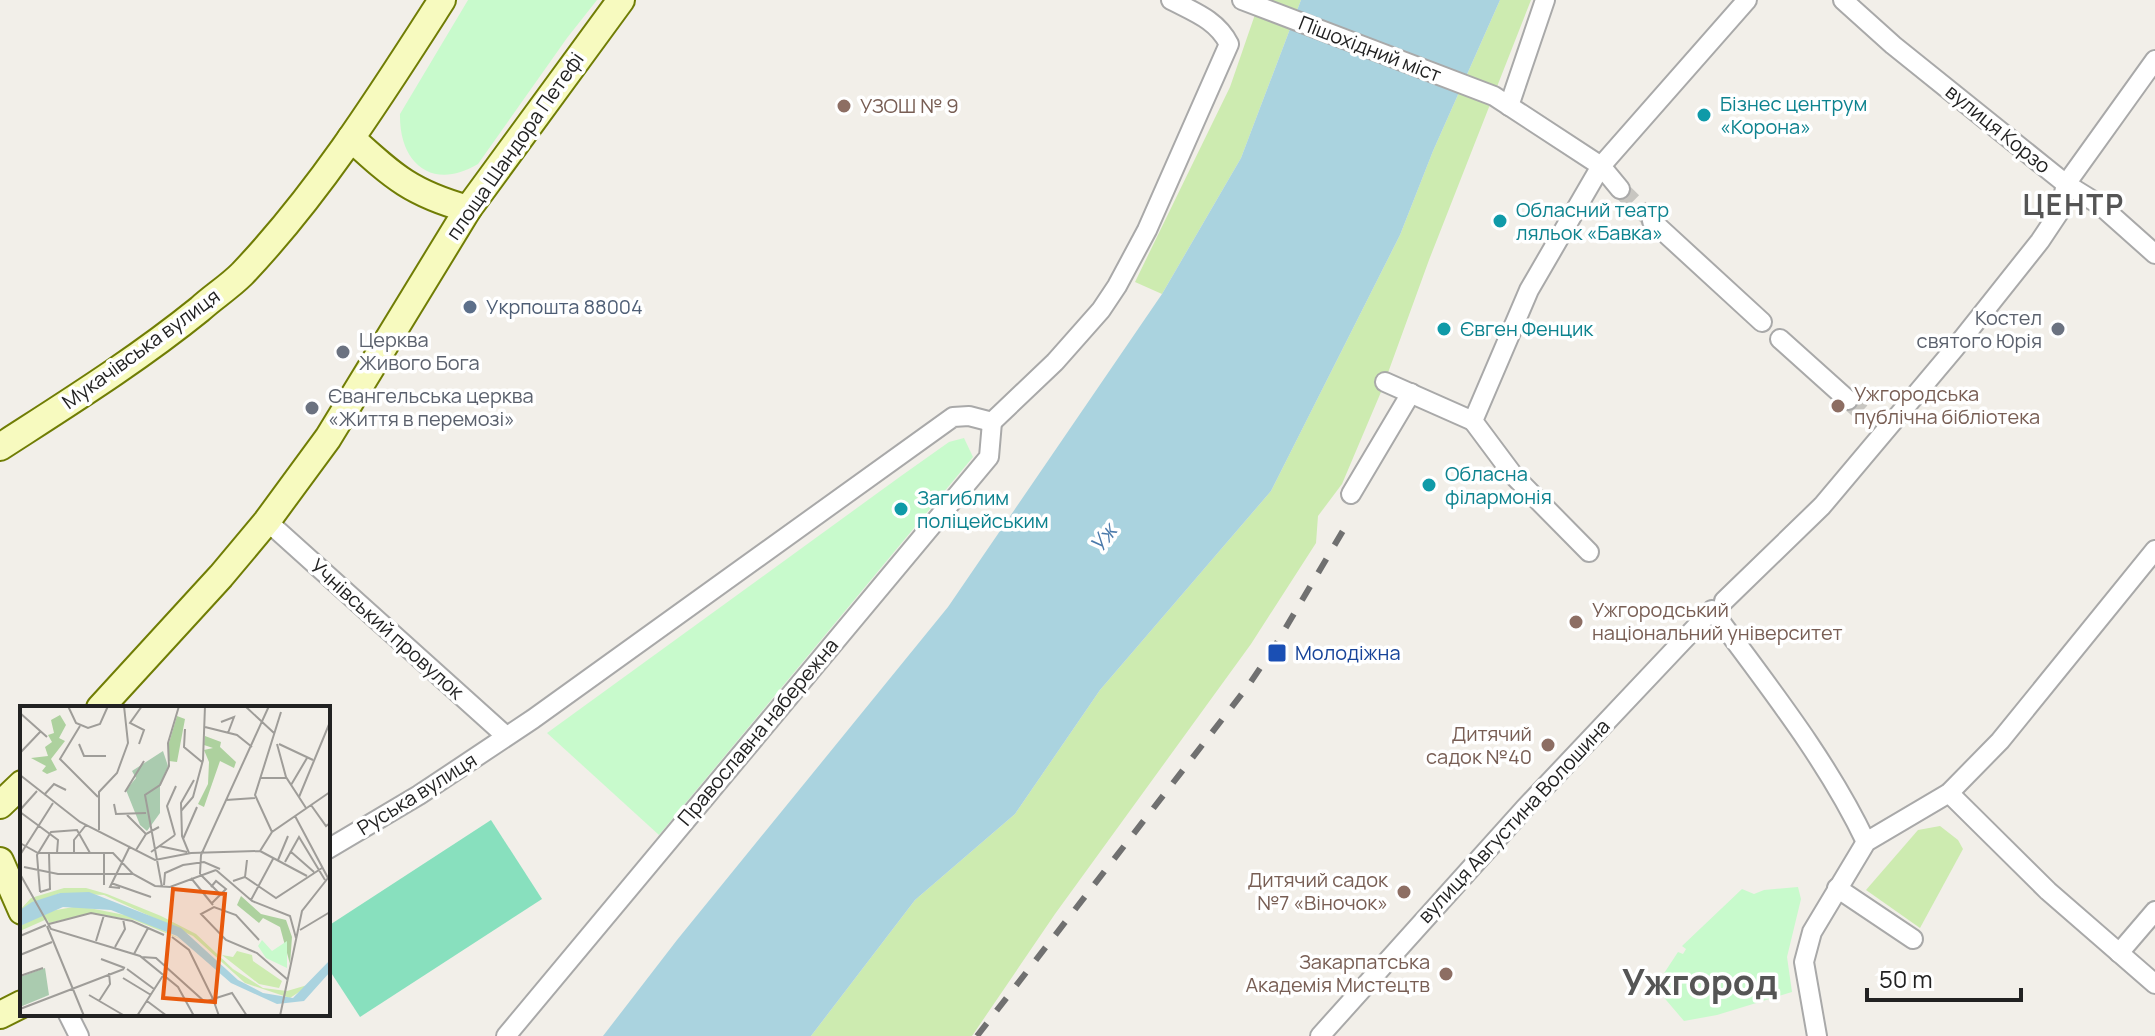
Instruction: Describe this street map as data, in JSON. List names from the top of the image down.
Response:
{
  "streets": {
    "main road": ["площа Шандора Петефі", "Мукачівська вулиця"],
    "street": [
      "Пішохідний міст",
      "вулиця Корзо",
      "Учнівський провулок",
      "Православна набережна",
      "Руська вулиця",
      "вулиця Августина Волошина"
    ]
  },
  "crossings": [
    ["вулиця Корзо", "вулиця Августина Волошина"],
    ["площа Шандора Петефі", "Учнівський провулок"],
    ["Учнівський провулок", "Руська вулиця"]
  ],
  "districts": ["ЦЕНТР", "Ужгород"],
  "water": ["Уж"],
  "places": {
    "other": [
      "УЗОШ № 9",
      "Бізнес центрум «Корона»",
      "Обласний театр ляльок «Бавка»",
      "Укрпошта 88004",
      "Євген Фенцик",
      "Костел святого Юрія",
      "Церква Живого Бога",
      "Ужгородська публічна бібліотека",
      "Євангельська церква «Життя в перемозі»",
      "Обласна філармонія",
      "Загиблим поліцейським",
      "Ужгородський національний університет",
      "Дитячий садок №40",
      "Дитячий садок №7 «Віночок»",
      "Закарпатська Академія Мистецтв"
    ],
    "transit": ["Молодіжна"]
  },
  "scale_bar": "50 m"
}
